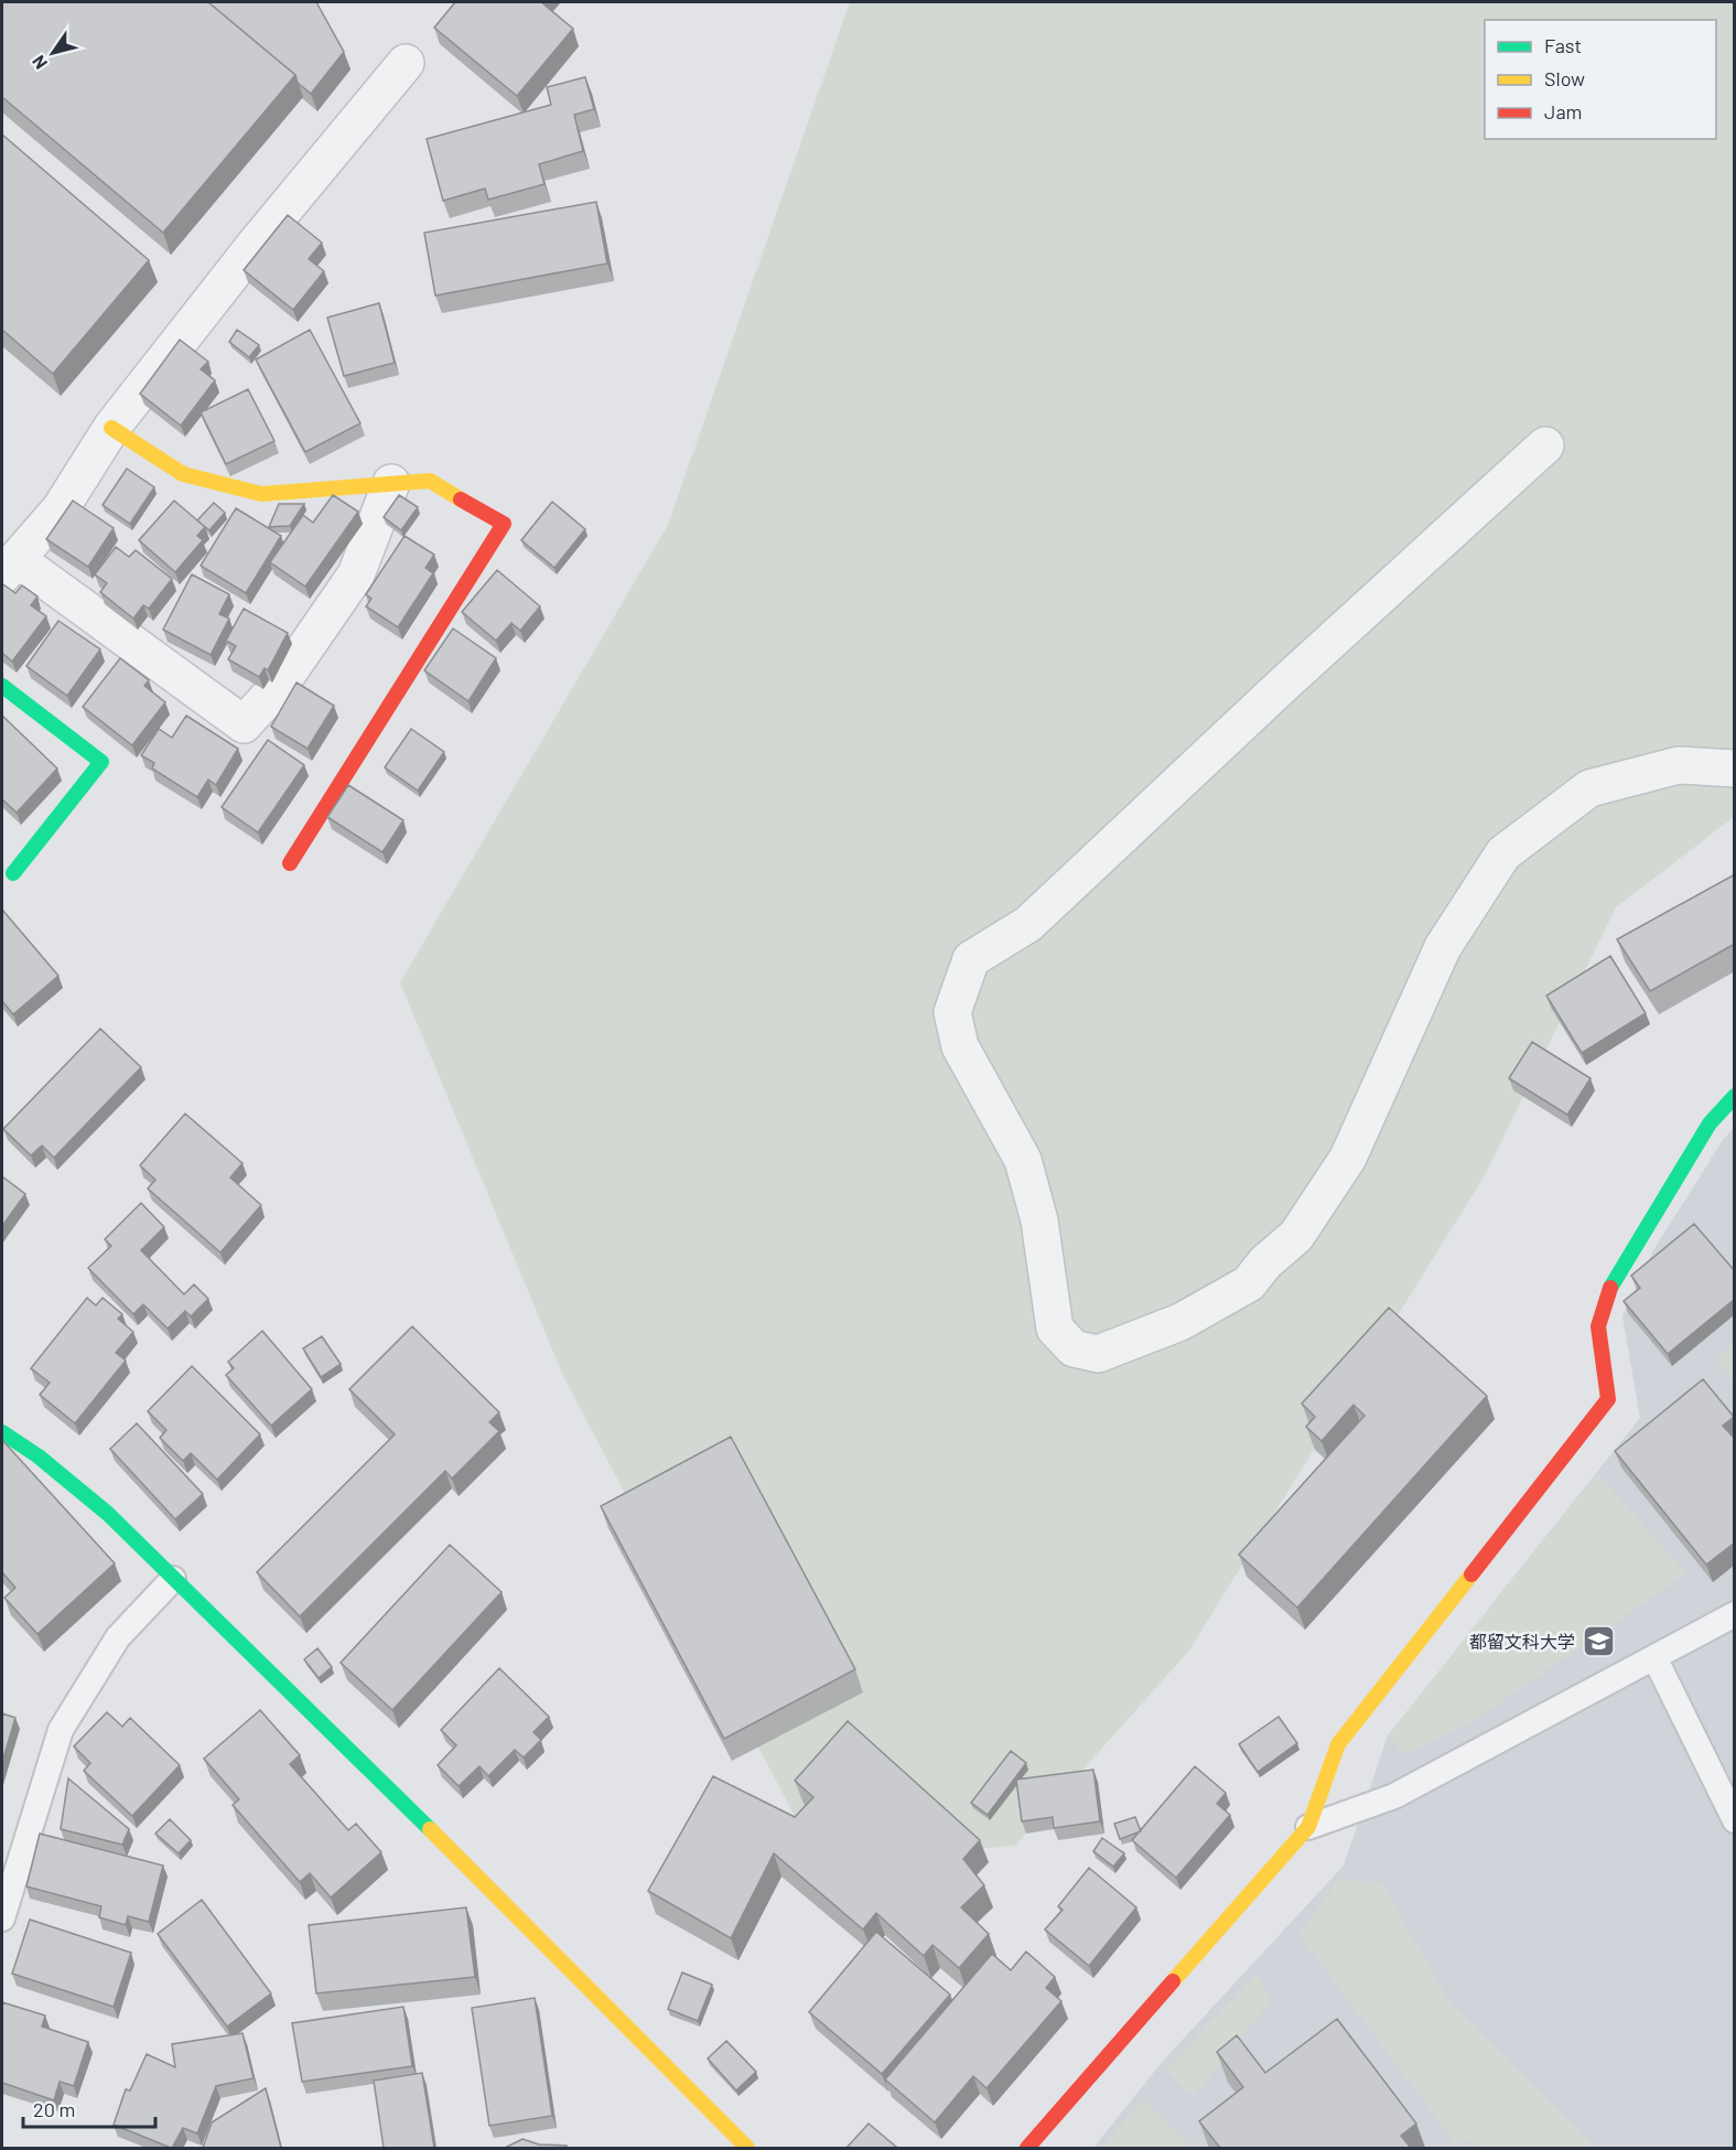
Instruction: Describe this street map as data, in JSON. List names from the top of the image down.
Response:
{
  "places": {
    "school or university": ["都留文科大学"]
  },
  "legend": ["Fast", "Slow", "Jam"],
  "scale_bar": "20 m",
  "north": "bottom left"
}
